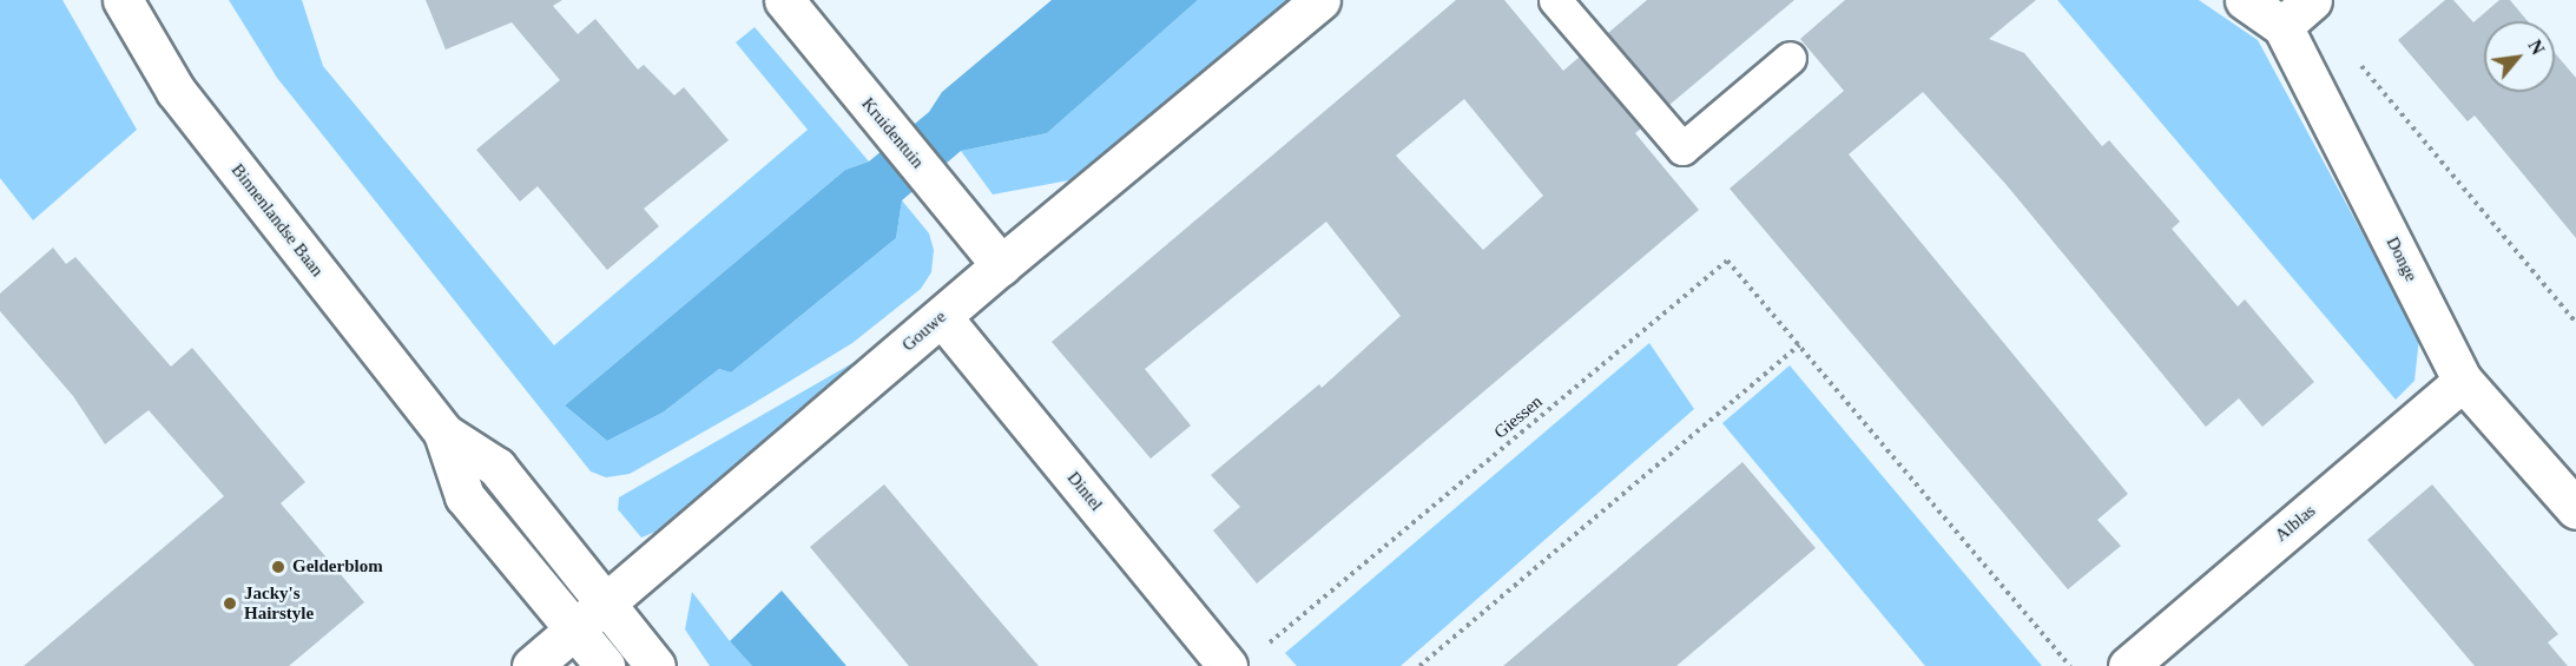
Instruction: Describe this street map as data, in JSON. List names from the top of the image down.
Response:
{
  "streets": {
    "street": [
      "Kruidentuin",
      "Binnenlandse Baan",
      "Donge",
      "Gouwe",
      "Dintel",
      "Alblas"
    ],
    "path": ["Giessen"]
  },
  "crossings": [
    ["Kruidentuin", "Gouwe"],
    ["Binnenlandse Baan", "Gouwe"],
    ["Donge", "Alblas"],
    ["Gouwe", "Dintel"]
  ],
  "places": ["Gelderblom", "Jacky's Hairstyle"],
  "north": "top right"
}
